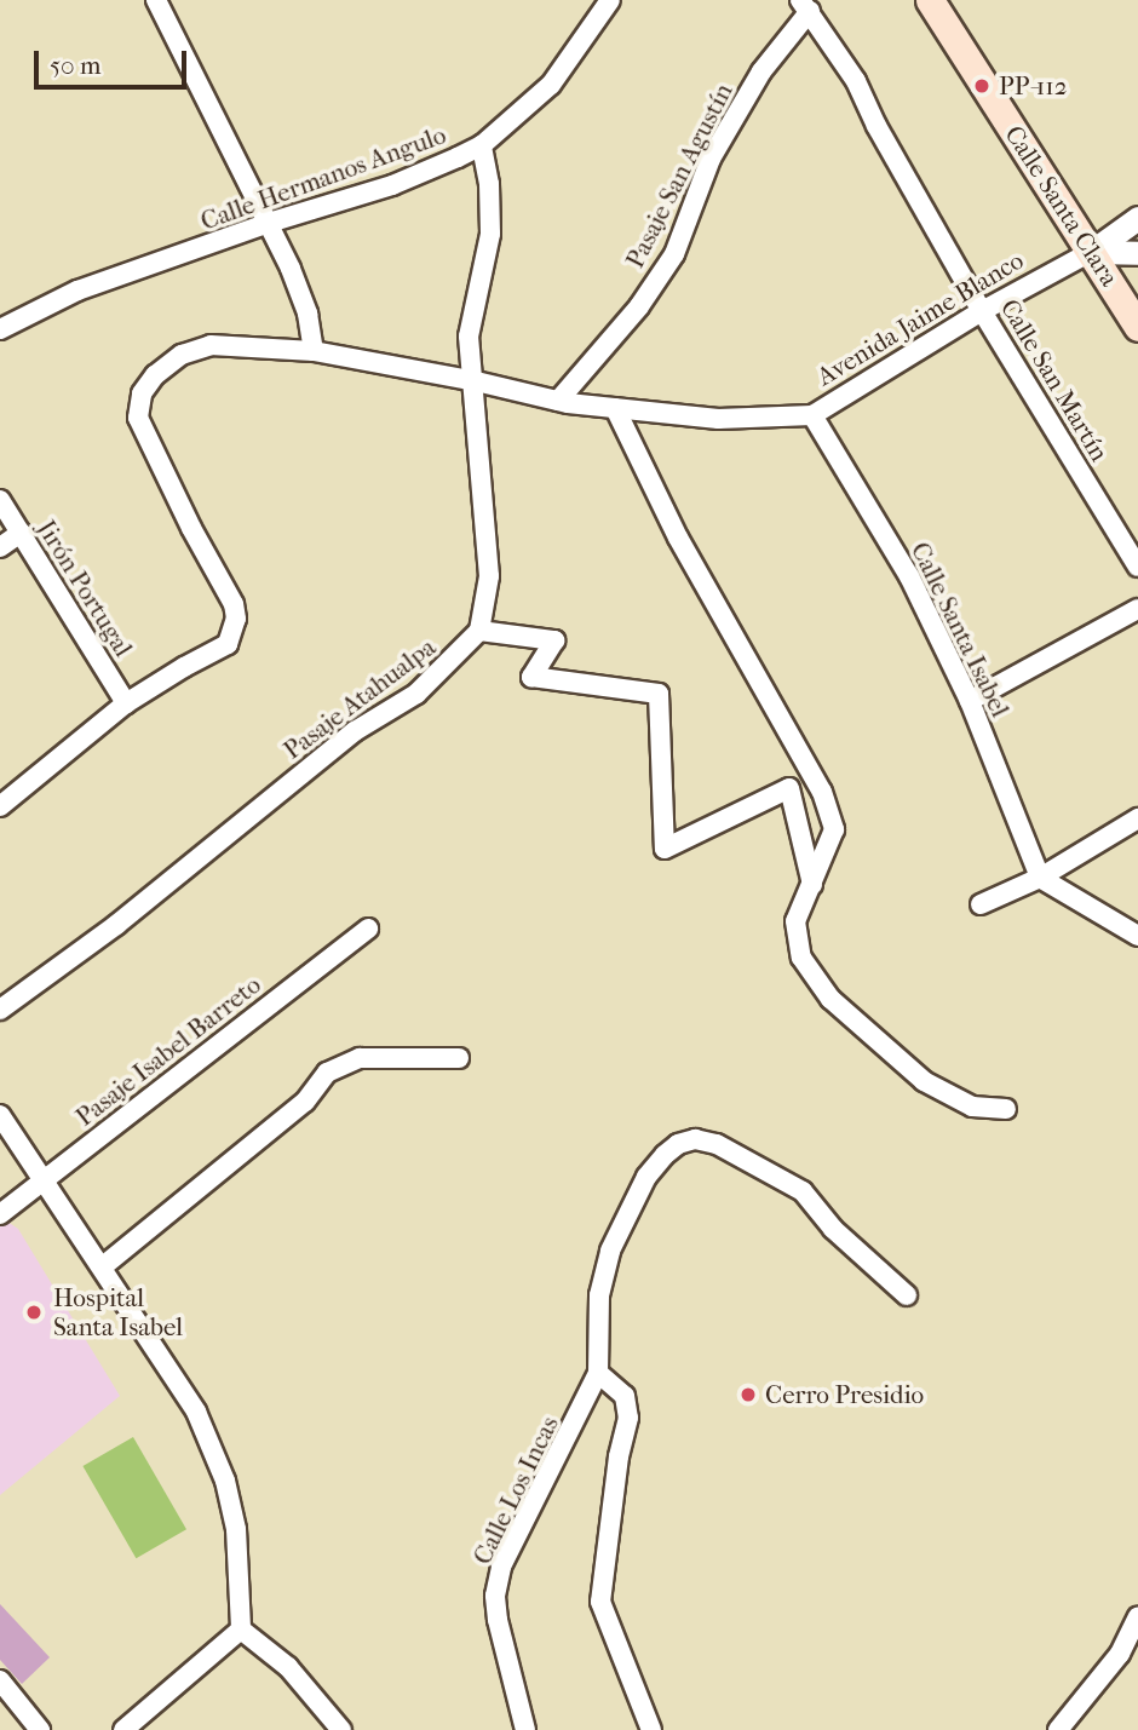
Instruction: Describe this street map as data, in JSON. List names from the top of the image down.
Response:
{
  "streets": {
    "main road": ["Calle Santa Clara"],
    "street": [
      "Pasaje San Agustín",
      "Calle Hermanos Angulo",
      "Avenida Jaime Blanco",
      "Calle San Martín",
      "Jirón Portugal",
      "Calle Santa Isabel",
      "Pasaje Atahualpa",
      "Pasaje Isabel Barreto",
      "Calle Los Incas"
    ]
  },
  "crossings": [
    ["Pasaje San Agustín", "Avenida Jaime Blanco"],
    ["Pasaje San Agustín", "Calle San Martín"],
    ["Calle Santa Clara", "Avenida Jaime Blanco"],
    ["Avenida Jaime Blanco", "Calle San Martín"],
    ["Avenida Jaime Blanco", "Jirón Portugal"],
    ["Avenida Jaime Blanco", "Calle Santa Isabel"]
  ],
  "places": ["PP-112", "Hospital Santa Isabel", "Cerro Presidio"],
  "scale_bar": "50 m"
}
